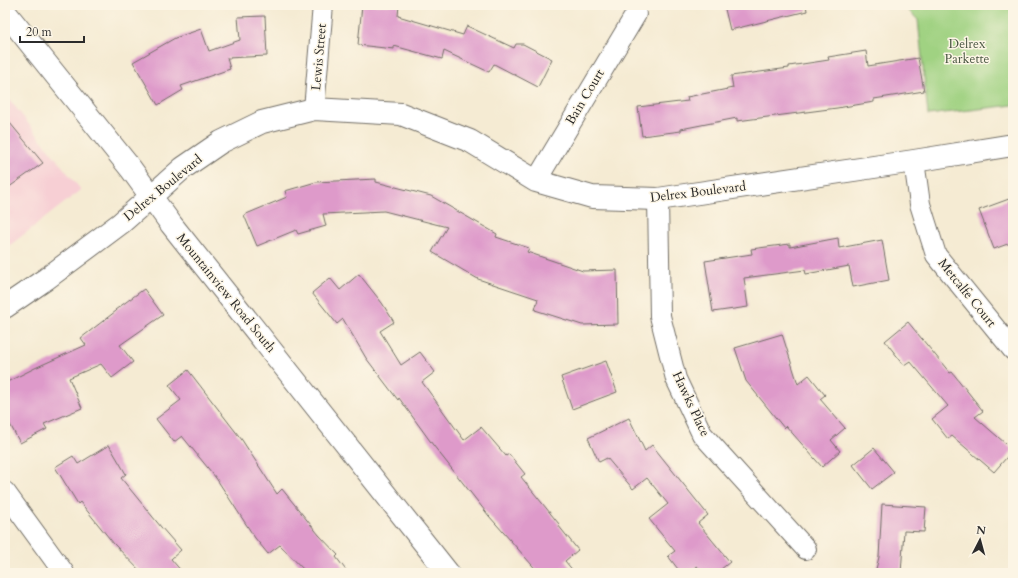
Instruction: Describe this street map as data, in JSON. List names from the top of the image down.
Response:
{
  "streets": {
    "street": [
      "Lewis Street",
      "Bain Court",
      "Delrex Boulevard",
      "Mountainview Road South",
      "Metcalfe Court",
      "Hawks Place"
    ]
  },
  "crossings": [
    ["Lewis Street", "Delrex Boulevard"],
    ["Bain Court", "Delrex Boulevard"],
    ["Delrex Boulevard", "Mountainview Road South"],
    ["Delrex Boulevard", "Metcalfe Court"],
    ["Delrex Boulevard", "Hawks Place"]
  ],
  "parks": ["Delrex Parkette"],
  "scale_bar": "20 m",
  "north": "top"
}
